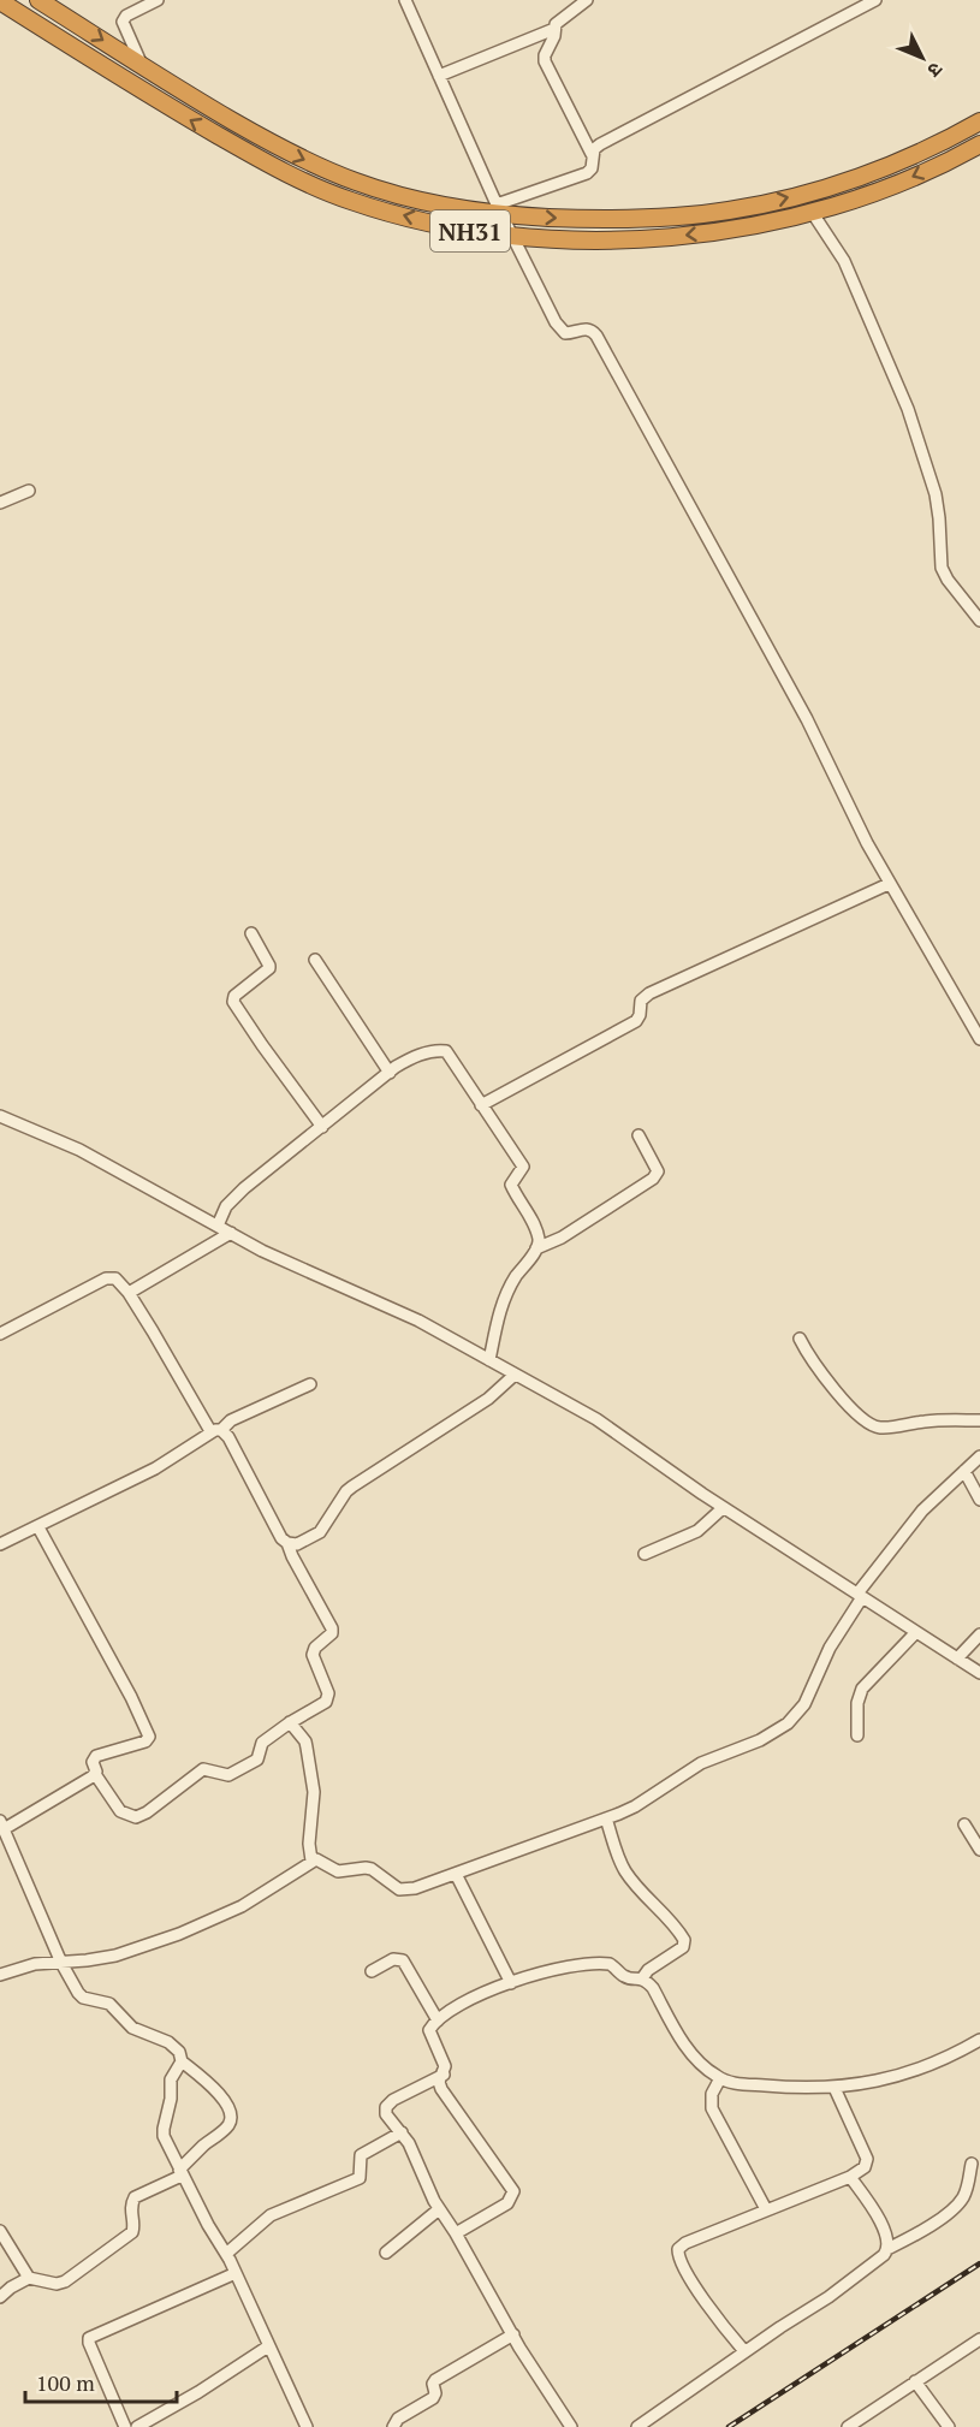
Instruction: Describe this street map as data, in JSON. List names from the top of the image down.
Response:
{
  "streets": {
    "highway": ["NH31"]
  },
  "scale_bar": "100 m",
  "north": "bottom right"
}
